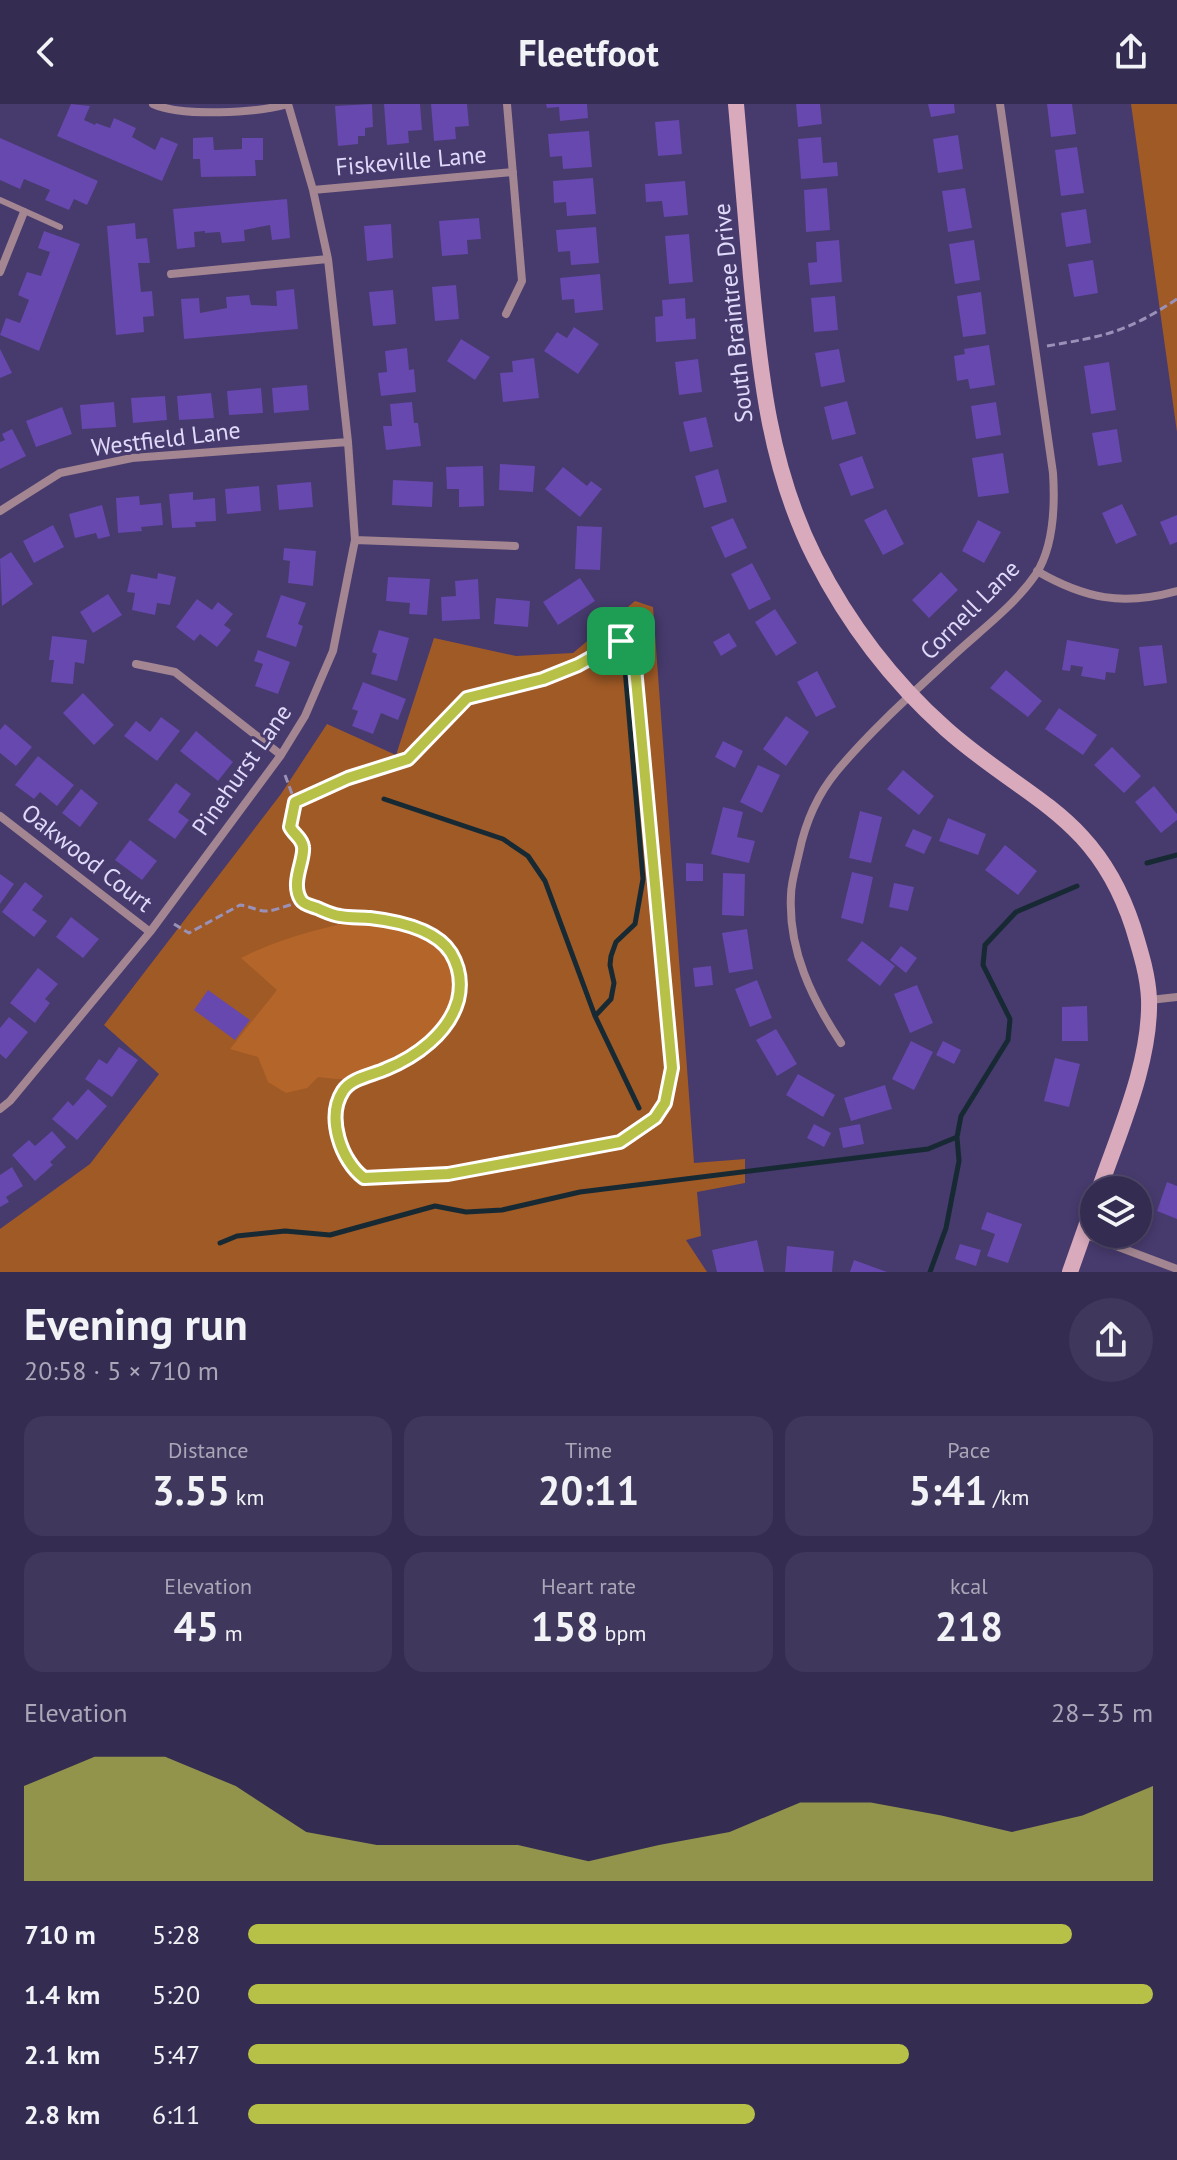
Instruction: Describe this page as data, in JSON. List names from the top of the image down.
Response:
{
  "streets": {
    "street": [
      "Fiskeville Lane",
      "South Braintree Drive",
      "Westfield Lane",
      "Cornell Lane",
      "Pinehurst Lane",
      "Oakwood Court"
    ]
  },
  "crossings": [
    ["Fiskeville Lane", "Pinehurst Lane"],
    ["South Braintree Drive", "Cornell Lane"],
    ["Westfield Lane", "Pinehurst Lane"],
    ["Pinehurst Lane", "Oakwood Court"]
  ],
  "page": {
    "header": "Fleetfoot",
    "heading": ["Evening run", "20:58 · 5 × 710 m"],
    "stats": [
      ["Distance", "3.55 km"],
      ["Time", "20:11"],
      ["Pace", "5:41 /km"],
      ["Elevation", "45 m"],
      ["Heart rate", "158 bpm"],
      ["kcal", "218"]
    ],
    "chart": ["Elevation", "28–35 m"],
    "list": [
      {
        "name": "710 m",
        "note": "5:28"
      },
      {
        "name": "1.4 km",
        "note": "5:20"
      },
      {
        "name": "2.1 km",
        "note": "5:47"
      },
      {
        "name": "2.8 km",
        "note": "6:11"
      }
    ]
  }
}
